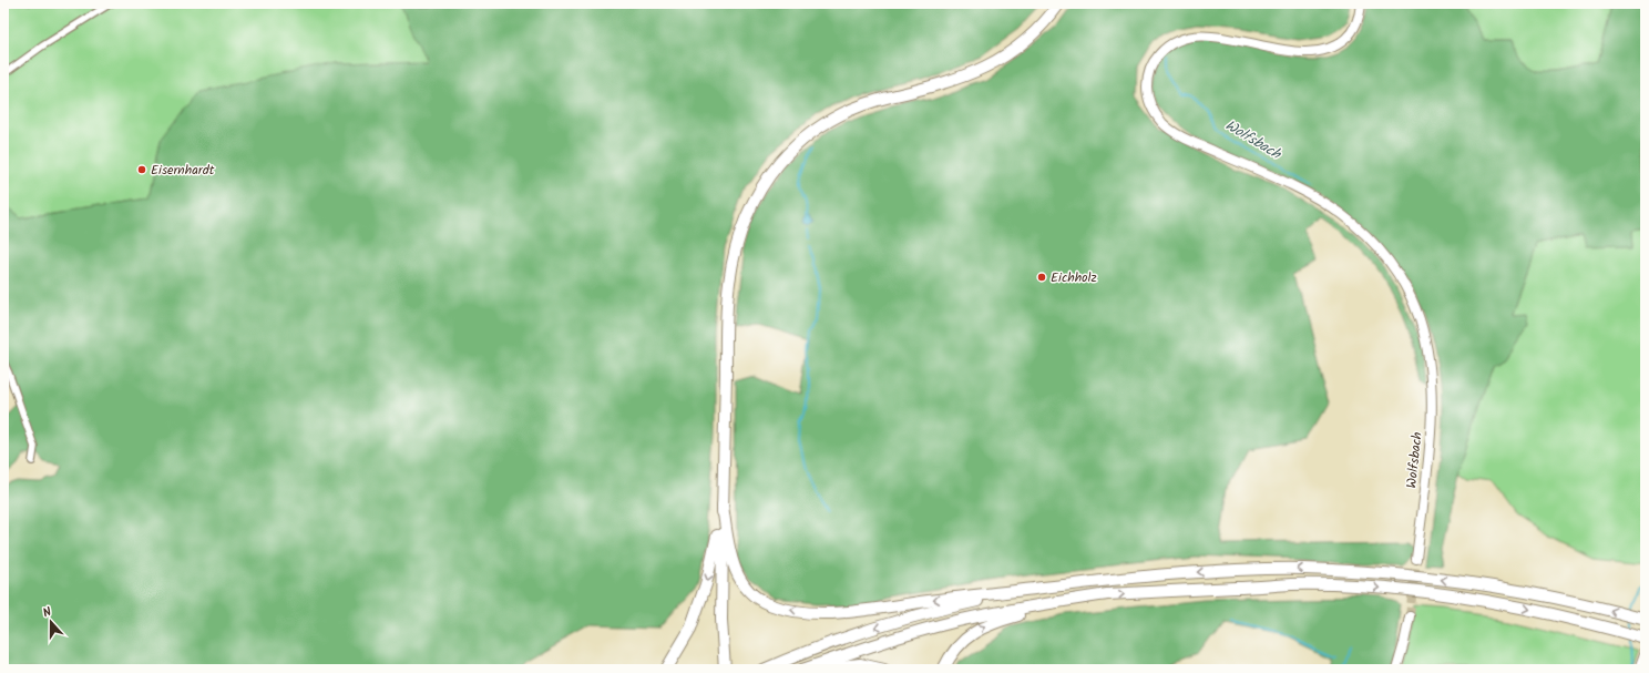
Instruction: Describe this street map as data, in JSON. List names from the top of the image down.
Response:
{
  "streets": {
    "main road": ["Wolfsbach"]
  },
  "water": ["Wolfsbach"],
  "places": ["Eisernhardt", "Eichholz"],
  "north": "top"
}
